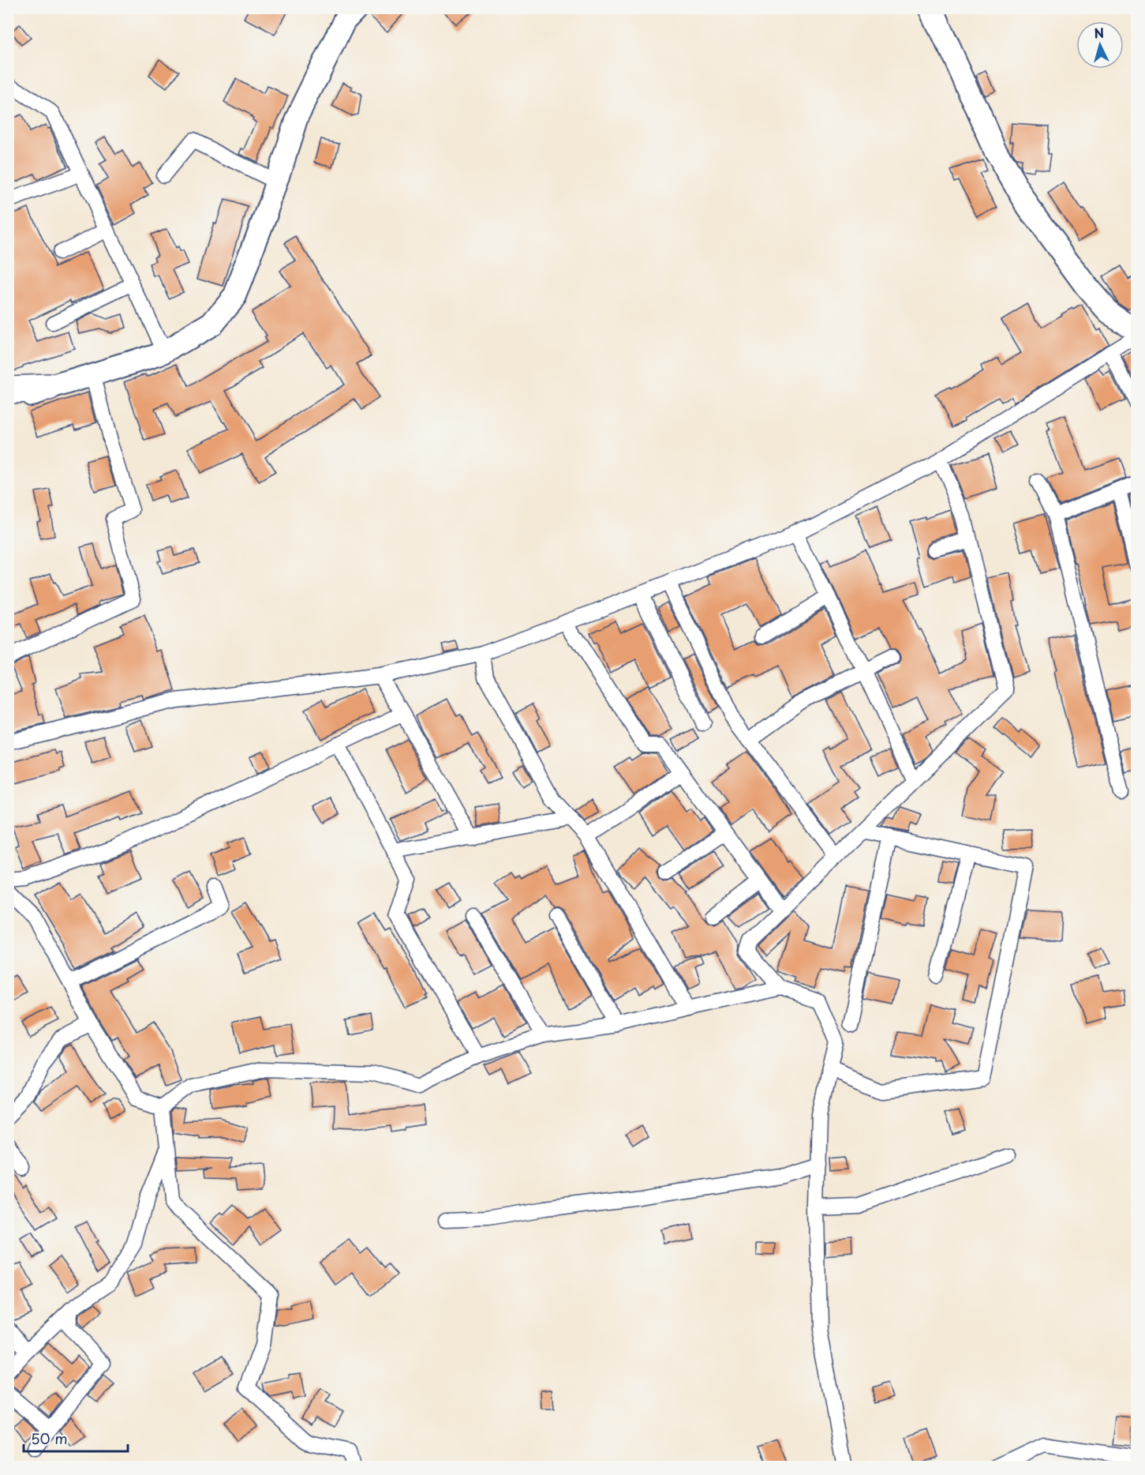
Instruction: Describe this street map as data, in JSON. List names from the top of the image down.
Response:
{
  "scale_bar": "50 m",
  "north": "top"
}
